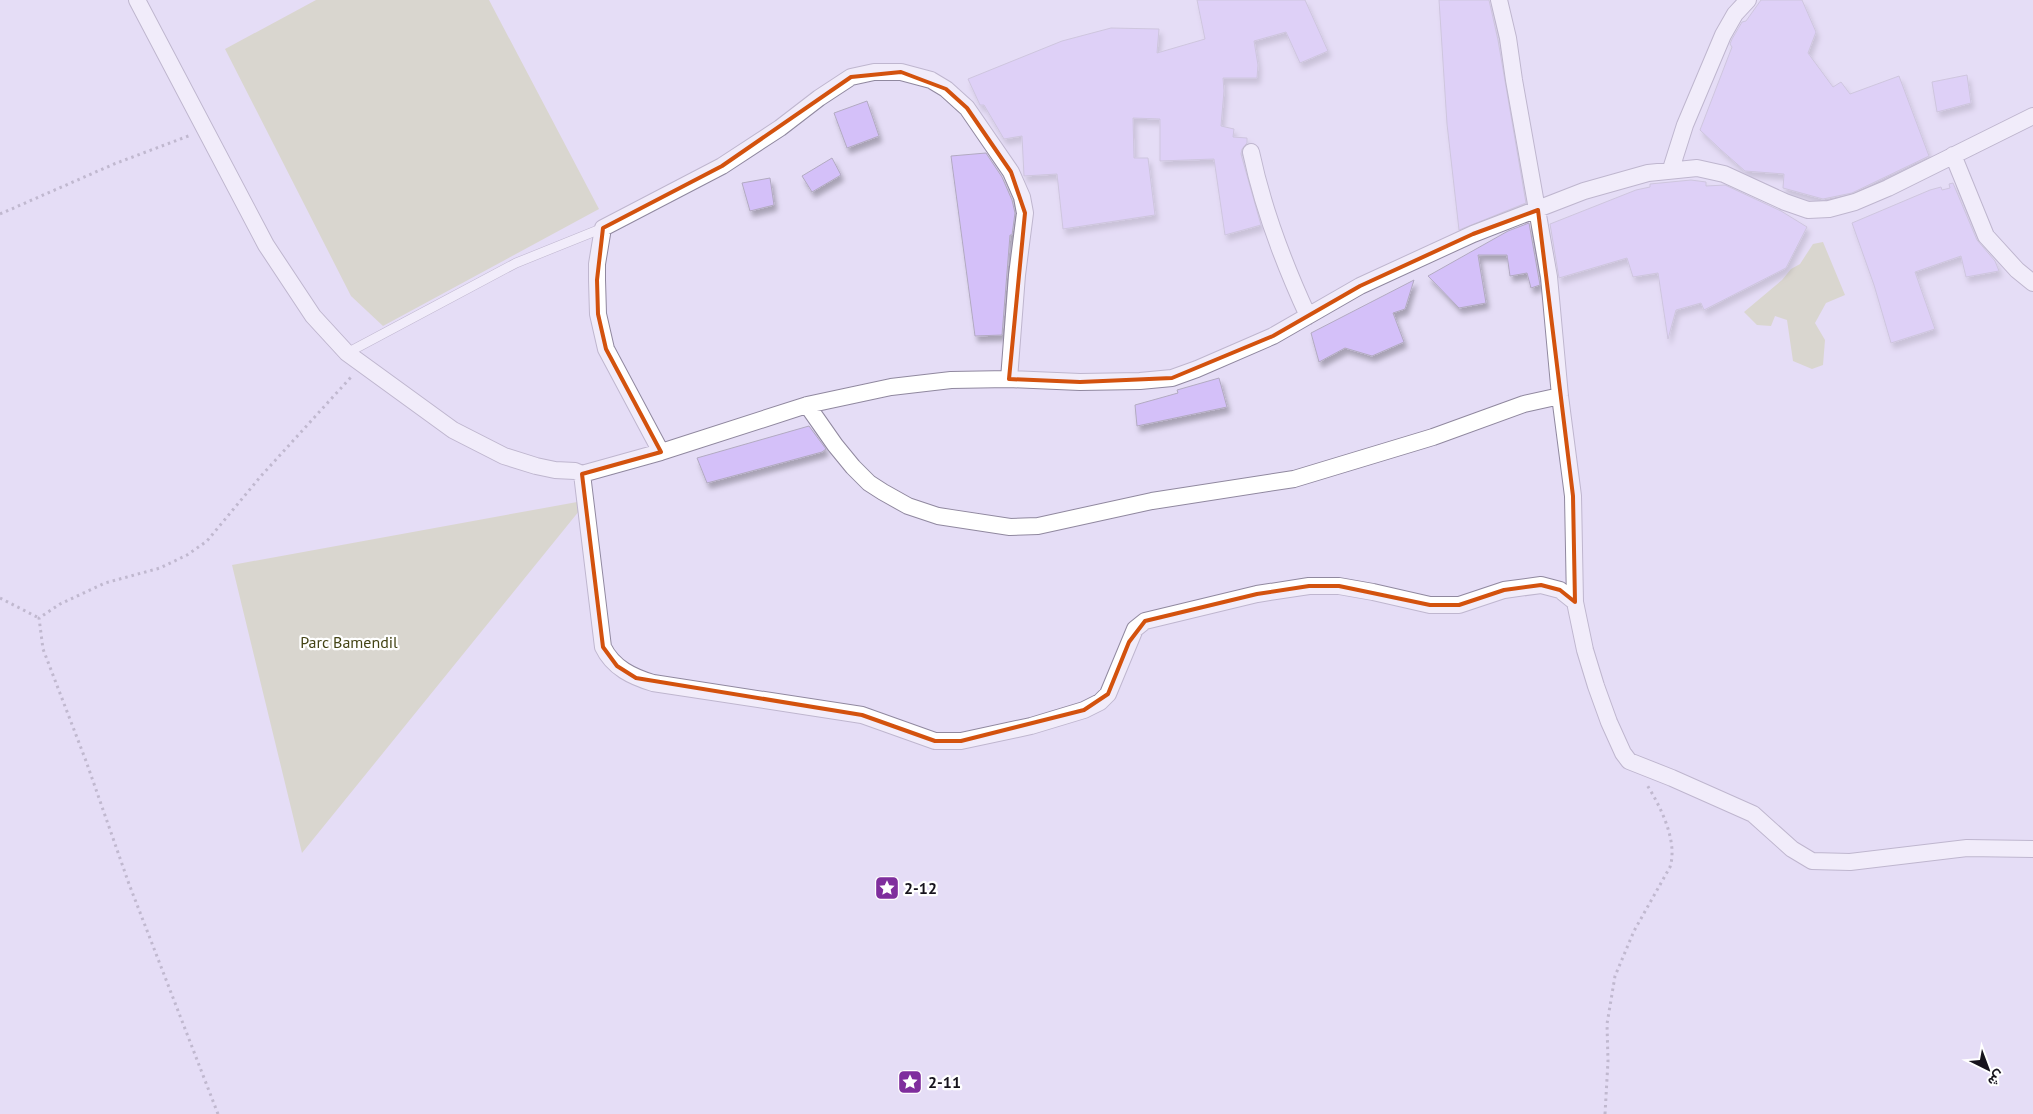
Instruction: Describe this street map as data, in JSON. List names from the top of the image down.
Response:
{
  "parks": ["Parc Bamendil"],
  "places": {
    "place": ["2-12", "2-11"]
  },
  "north": "bottom right"
}
